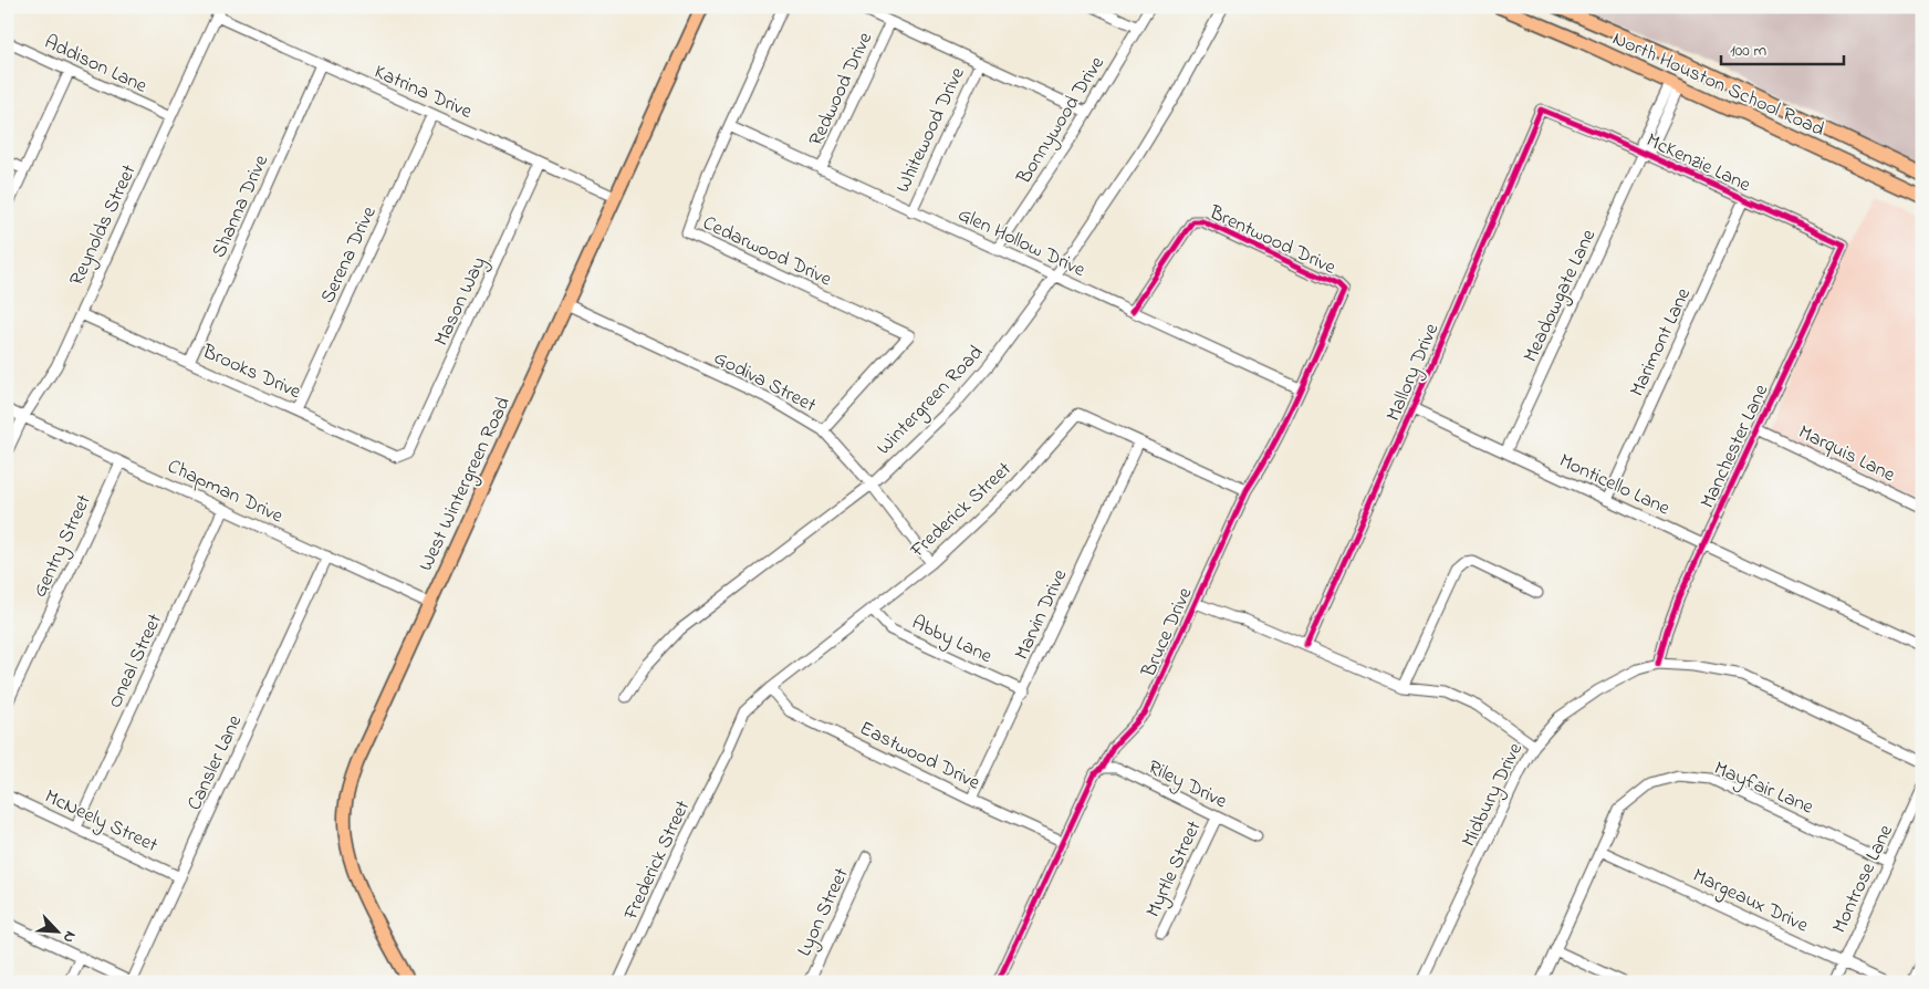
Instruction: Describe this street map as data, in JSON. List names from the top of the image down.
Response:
{
  "streets": {
    "main road": ["North Houston School Road", "West Wintergreen Road"],
    "street": [
      "Addison Lane",
      "Redwood Drive",
      "Katrina Drive",
      "Bonnywood Drive",
      "Whitewood Drive",
      "McKenzie Lane",
      "Shanna Drive",
      "Reynolds Street",
      "Brentwood Drive",
      "Glen Hollow Drive",
      "Cedarwood Drive",
      "Serena Drive",
      "Meadowgate Lane",
      "Mason Way",
      "Marimont Lane",
      "Brooks Drive",
      "Mallory Drive",
      "Godiva Street",
      "Wintergreen Road",
      "Manchester Lane",
      "Marquis Lane",
      "Monticello Lane",
      "Chapman Drive",
      "Frederick Street",
      "Gentry Street",
      "Marvin Drive",
      "Bruce Drive",
      "Abby Lane",
      "Oneal Street",
      "Eastwood Drive",
      "Cansler Lane",
      "Riley Drive",
      "Mayfair Lane",
      "Midbury Drive",
      "McNeely Street",
      "Myrtle Street",
      "Montrose Lane",
      "Margeaux Drive",
      "Lyon Street"
    ]
  },
  "crossings": [
    ["Addison Lane", "Reynolds Street"],
    ["North Houston School Road", "Meadowgate Lane"],
    ["Redwood Drive", "Glen Hollow Drive"],
    ["Katrina Drive", "Shanna Drive"],
    ["Katrina Drive", "Reynolds Street"],
    ["Katrina Drive", "Serena Drive"],
    ["Katrina Drive", "Mason Way"],
    ["Katrina Drive", "West Wintergreen Road"],
    ["Bonnywood Drive", "Glen Hollow Drive"],
    ["Whitewood Drive", "Glen Hollow Drive"],
    ["McKenzie Lane", "Meadowgate Lane"],
    ["McKenzie Lane", "Marimont Lane"],
    ["McKenzie Lane", "Mallory Drive"],
    ["McKenzie Lane", "Manchester Lane"],
    ["Shanna Drive", "Brooks Drive"],
    ["Reynolds Street", "Brooks Drive"],
    ["Reynolds Street", "Chapman Drive"],
    ["Brentwood Drive", "Glen Hollow Drive"],
    ["Brentwood Drive", "Bruce Drive"],
    ["Glen Hollow Drive", "Cedarwood Drive"],
    ["Glen Hollow Drive", "Wintergreen Road"],
    ["Glen Hollow Drive", "Bruce Drive"],
    ["Cedarwood Drive", "Godiva Street"],
    ["Serena Drive", "Brooks Drive"],
    ["Meadowgate Lane", "Monticello Lane"],
    ["Mason Way", "Brooks Drive"],
    ["Marimont Lane", "Monticello Lane"],
    ["Mallory Drive", "Monticello Lane"],
    ["Godiva Street", "Wintergreen Road"],
    ["Godiva Street", "West Wintergreen Road"],
    ["Godiva Street", "Frederick Street"],
    ["Manchester Lane", "Marquis Lane"],
    ["Manchester Lane", "Monticello Lane"],
    ["Manchester Lane", "Midbury Drive"],
    ["West Wintergreen Road", "Chapman Drive"],
    ["Chapman Drive", "Gentry Street"],
    ["Chapman Drive", "Oneal Street"],
    ["Chapman Drive", "Cansler Lane"],
    ["Frederick Street", "Marvin Drive"],
    ["Frederick Street", "Bruce Drive"],
    ["Frederick Street", "Abby Lane"],
    ["Frederick Street", "Eastwood Drive"],
    ["Marvin Drive", "Abby Lane"],
    ["Marvin Drive", "Eastwood Drive"],
    ["Bruce Drive", "Eastwood Drive"],
    ["Bruce Drive", "Riley Drive"],
    ["Oneal Street", "McNeely Street"],
    ["Cansler Lane", "McNeely Street"],
    ["Riley Drive", "Myrtle Street"],
    ["Mayfair Lane", "Montrose Lane"],
    ["Mayfair Lane", "Margeaux Drive"],
    ["Montrose Lane", "Margeaux Drive"]
  ],
  "scale_bar": "100 m",
  "north": "bottom right"
}
